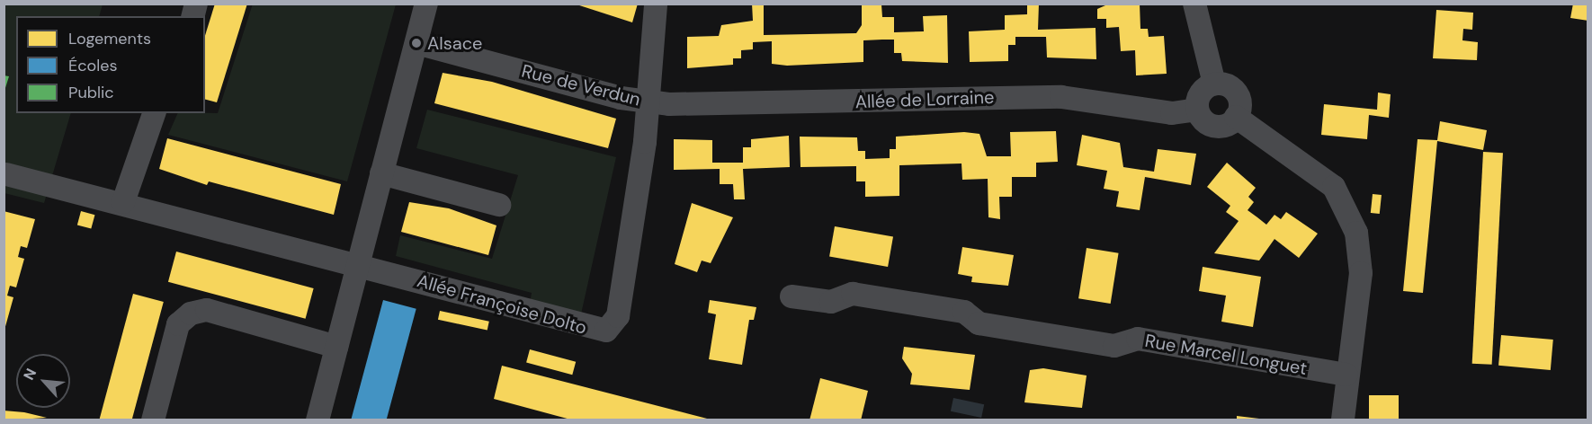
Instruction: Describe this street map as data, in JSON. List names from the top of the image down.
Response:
{
  "streets": {
    "street": [
      "Rue de Verdun",
      "Allée de Lorraine",
      "Allée Françoise Dolto",
      "Rue Marcel Longuet"
    ]
  },
  "crossings": [
    ["Rue de Verdun", "Allée de Lorraine"],
    ["Rue de Verdun", "Allée Françoise Dolto"],
    ["Allée de Lorraine", "Allée Françoise Dolto"]
  ],
  "places": ["Alsace"],
  "legend": ["Logements", "Écoles", "Public"],
  "north": "top left"
}
